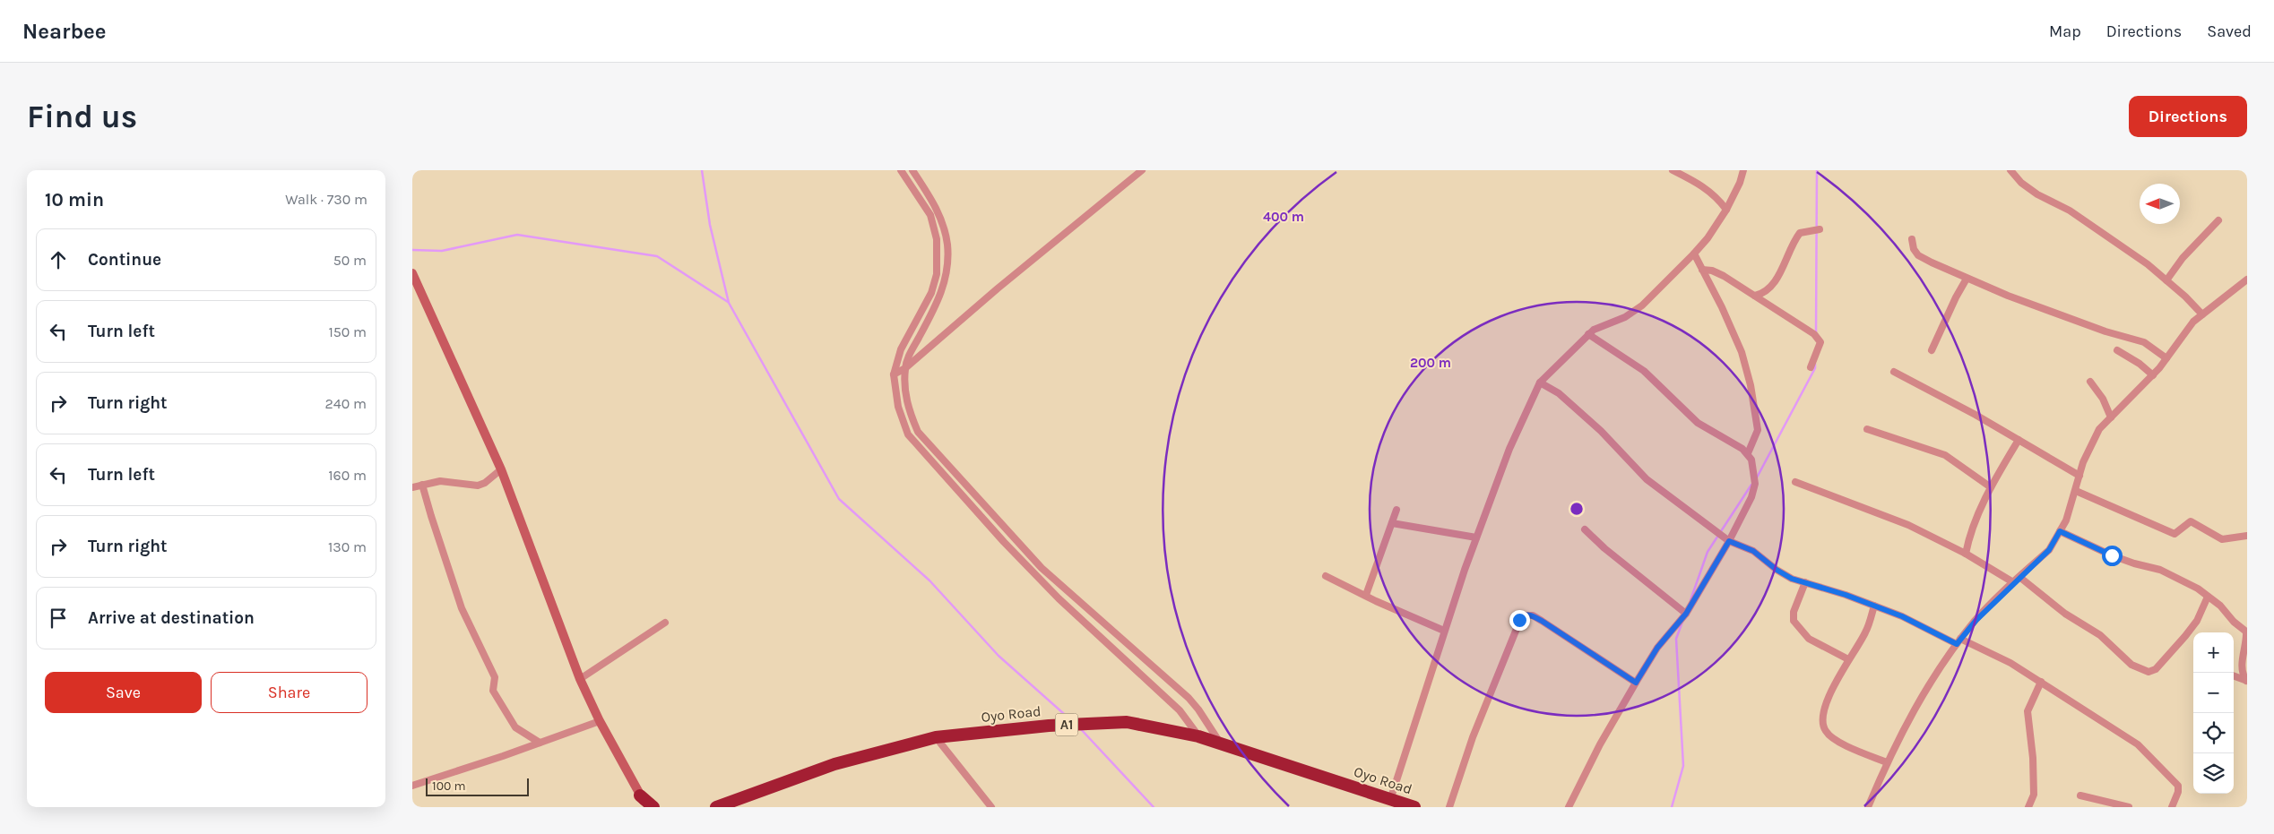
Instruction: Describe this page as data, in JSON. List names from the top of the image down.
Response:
{
  "streets": {
    "highway": ["Oyo Road", "A1"]
  },
  "scale_bar": "100 m",
  "north": "left",
  "page": {
    "header": "Nearbee",
    "nav": ["Map", "Directions", "Saved"],
    "buttons": [
      "Directions",
      ["Save", "Share"]
    ],
    "title": "Find us",
    "heading": ["10 min", "Walk · 730 m"],
    "list": [
      ["Continue", "50 m"],
      ["Turn left", "150 m"],
      ["Turn right", "240 m"],
      ["Turn left", "160 m"],
      ["Turn right", "130 m"],
      "Arrive at destination"
    ],
    "map_buttons": ["+", "−"],
    "scale": "100 m"
  },
  "rings": ["400 m", "200 m"]
}
